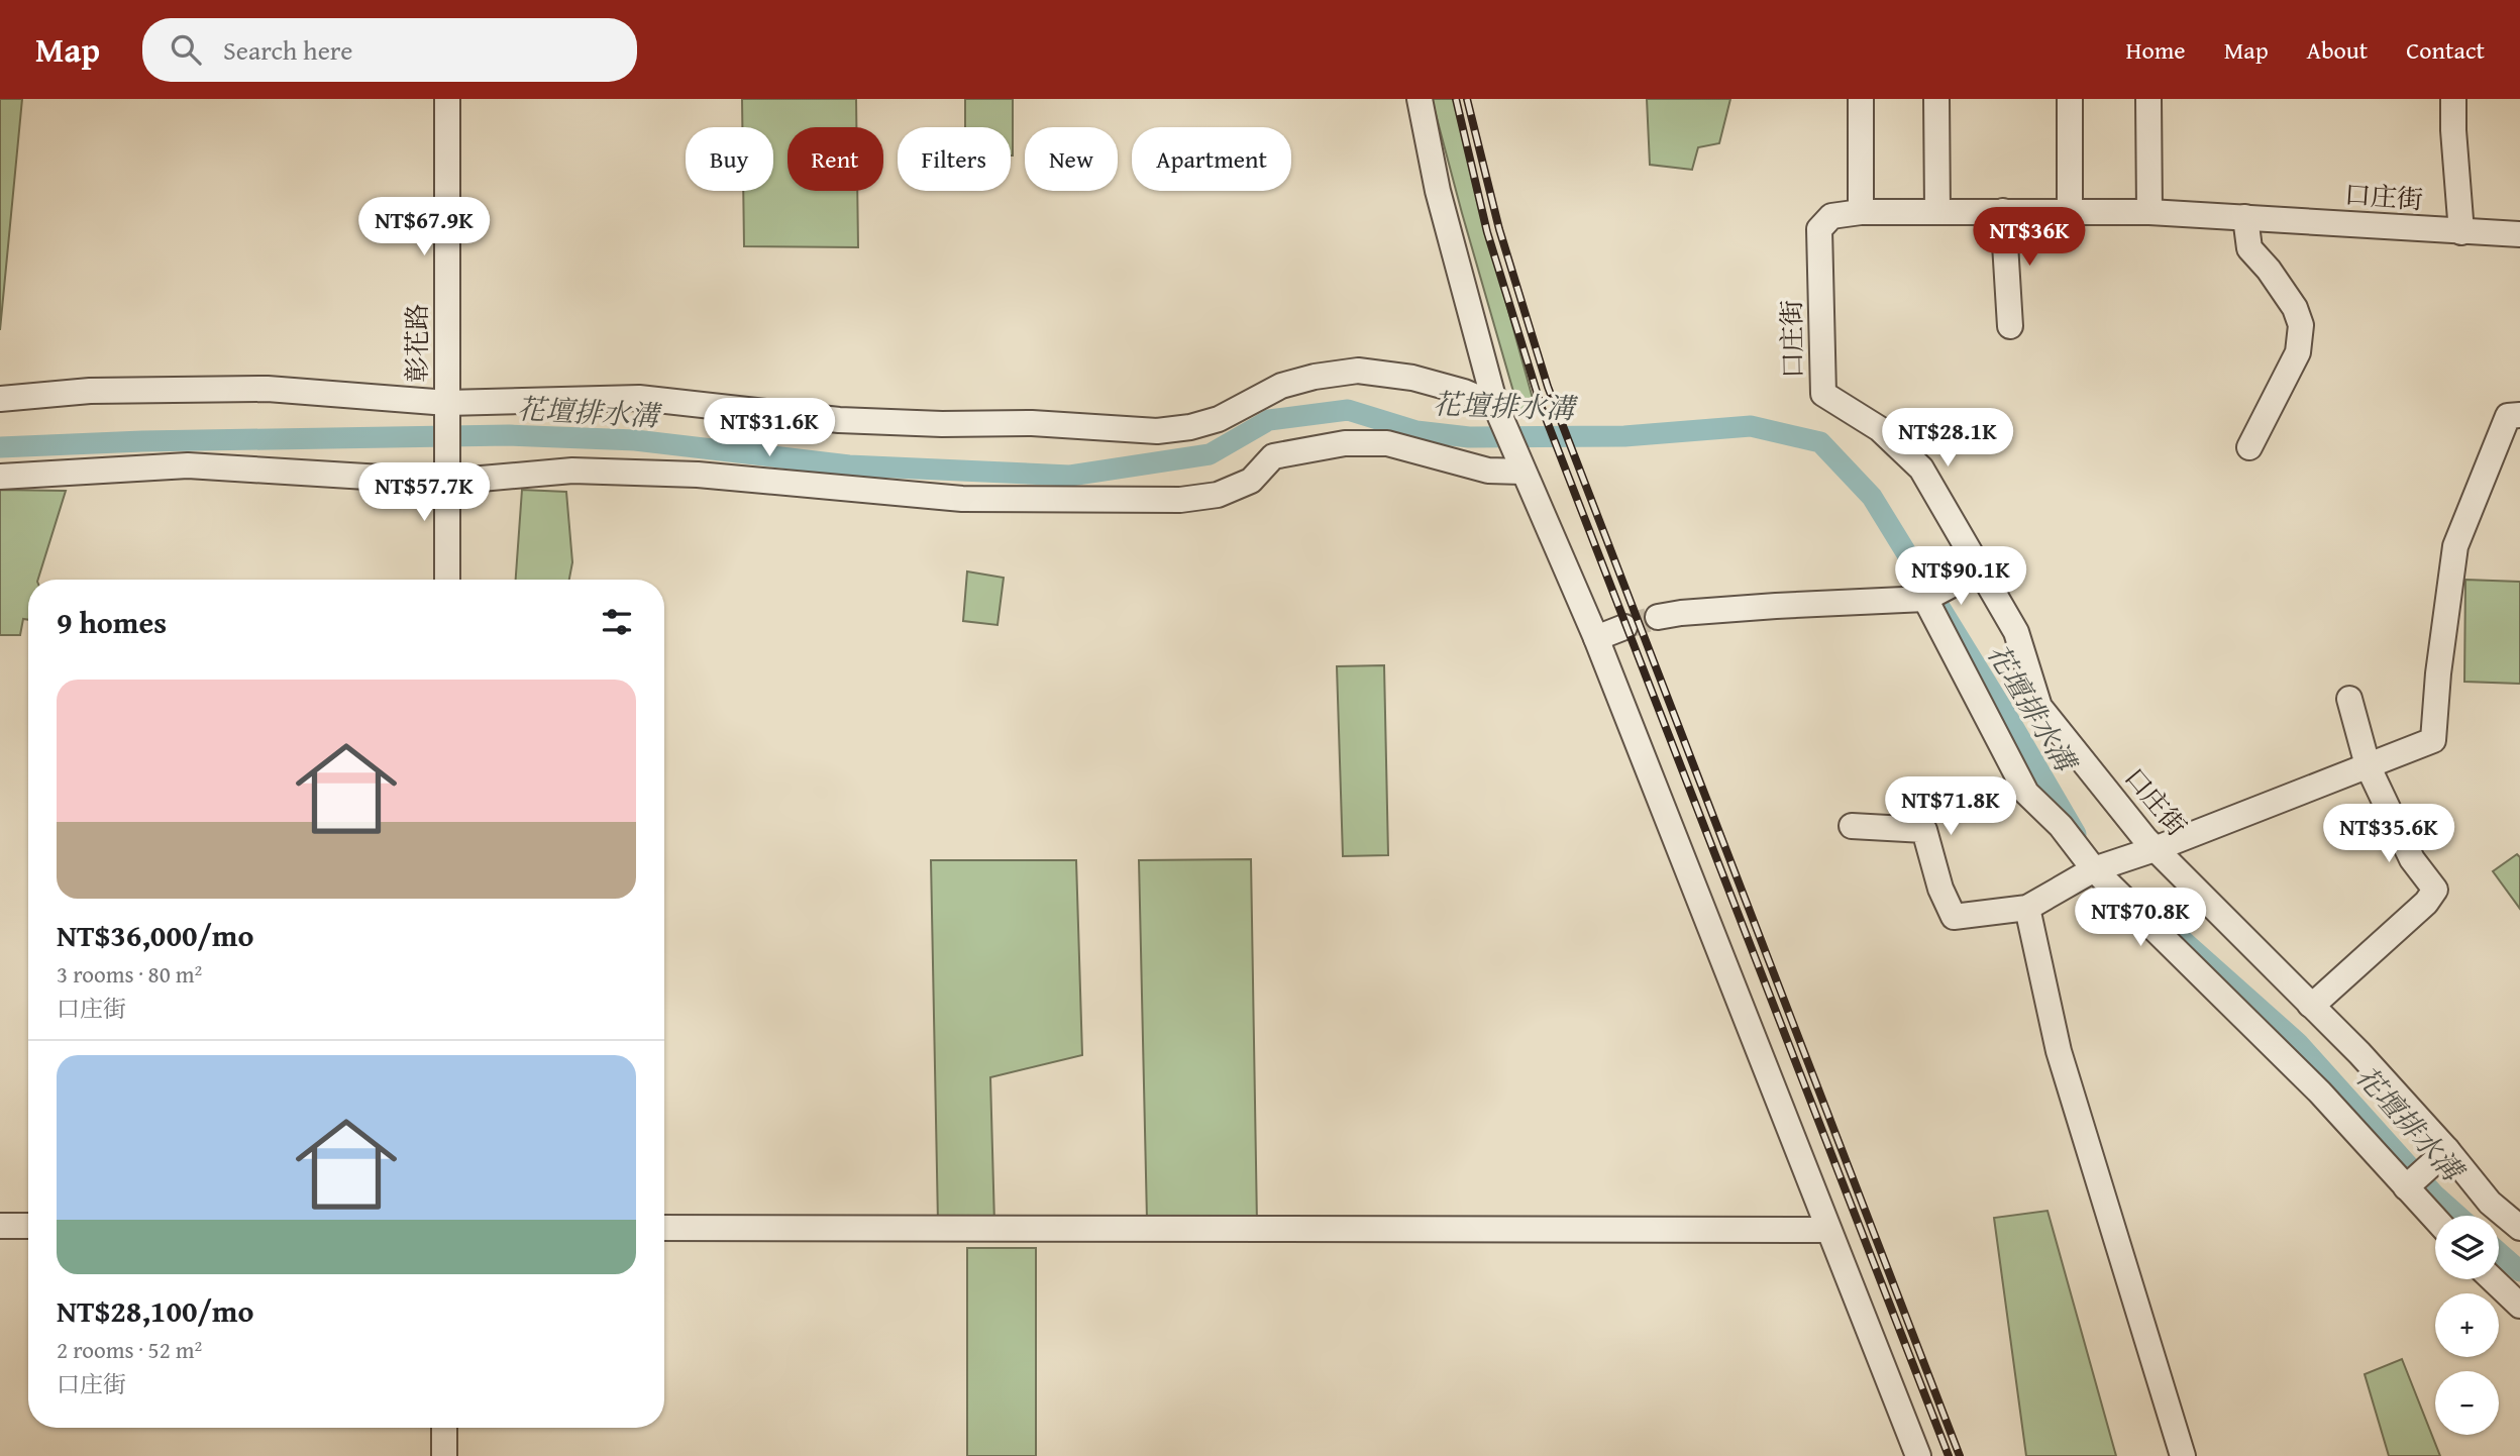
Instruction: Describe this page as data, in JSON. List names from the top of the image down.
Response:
{
  "streets": {
    "street": ["口庄街", "彰花路"]
  },
  "water": ["花壇排水溝"],
  "page": {
    "header": "Map",
    "search": "Search here",
    "nav": [
      "Home",
      "Map",
      "About",
      "Contact"
    ],
    "chip": [
      "Buy",
      "Rent",
      "Filters",
      "New",
      "Apartment"
    ],
    "price": [
      "NT$67.9K",
      "NT$36K",
      "NT$31.6K",
      "NT$28.1K",
      "NT$57.7K",
      "NT$90.1K",
      "NT$71.8K",
      "NT$35.6K",
      "NT$70.8K"
    ],
    "heading": "9 homes",
    "list": [
      {
        "name": "NT$36,000/mo",
        "note": "3 rooms · 80 m² · 口庄街"
      },
      {
        "name": "NT$28,100/mo",
        "note": "2 rooms · 52 m² · 口庄街"
      }
    ],
    "map_buttons": ["+", "−"]
  }
}
